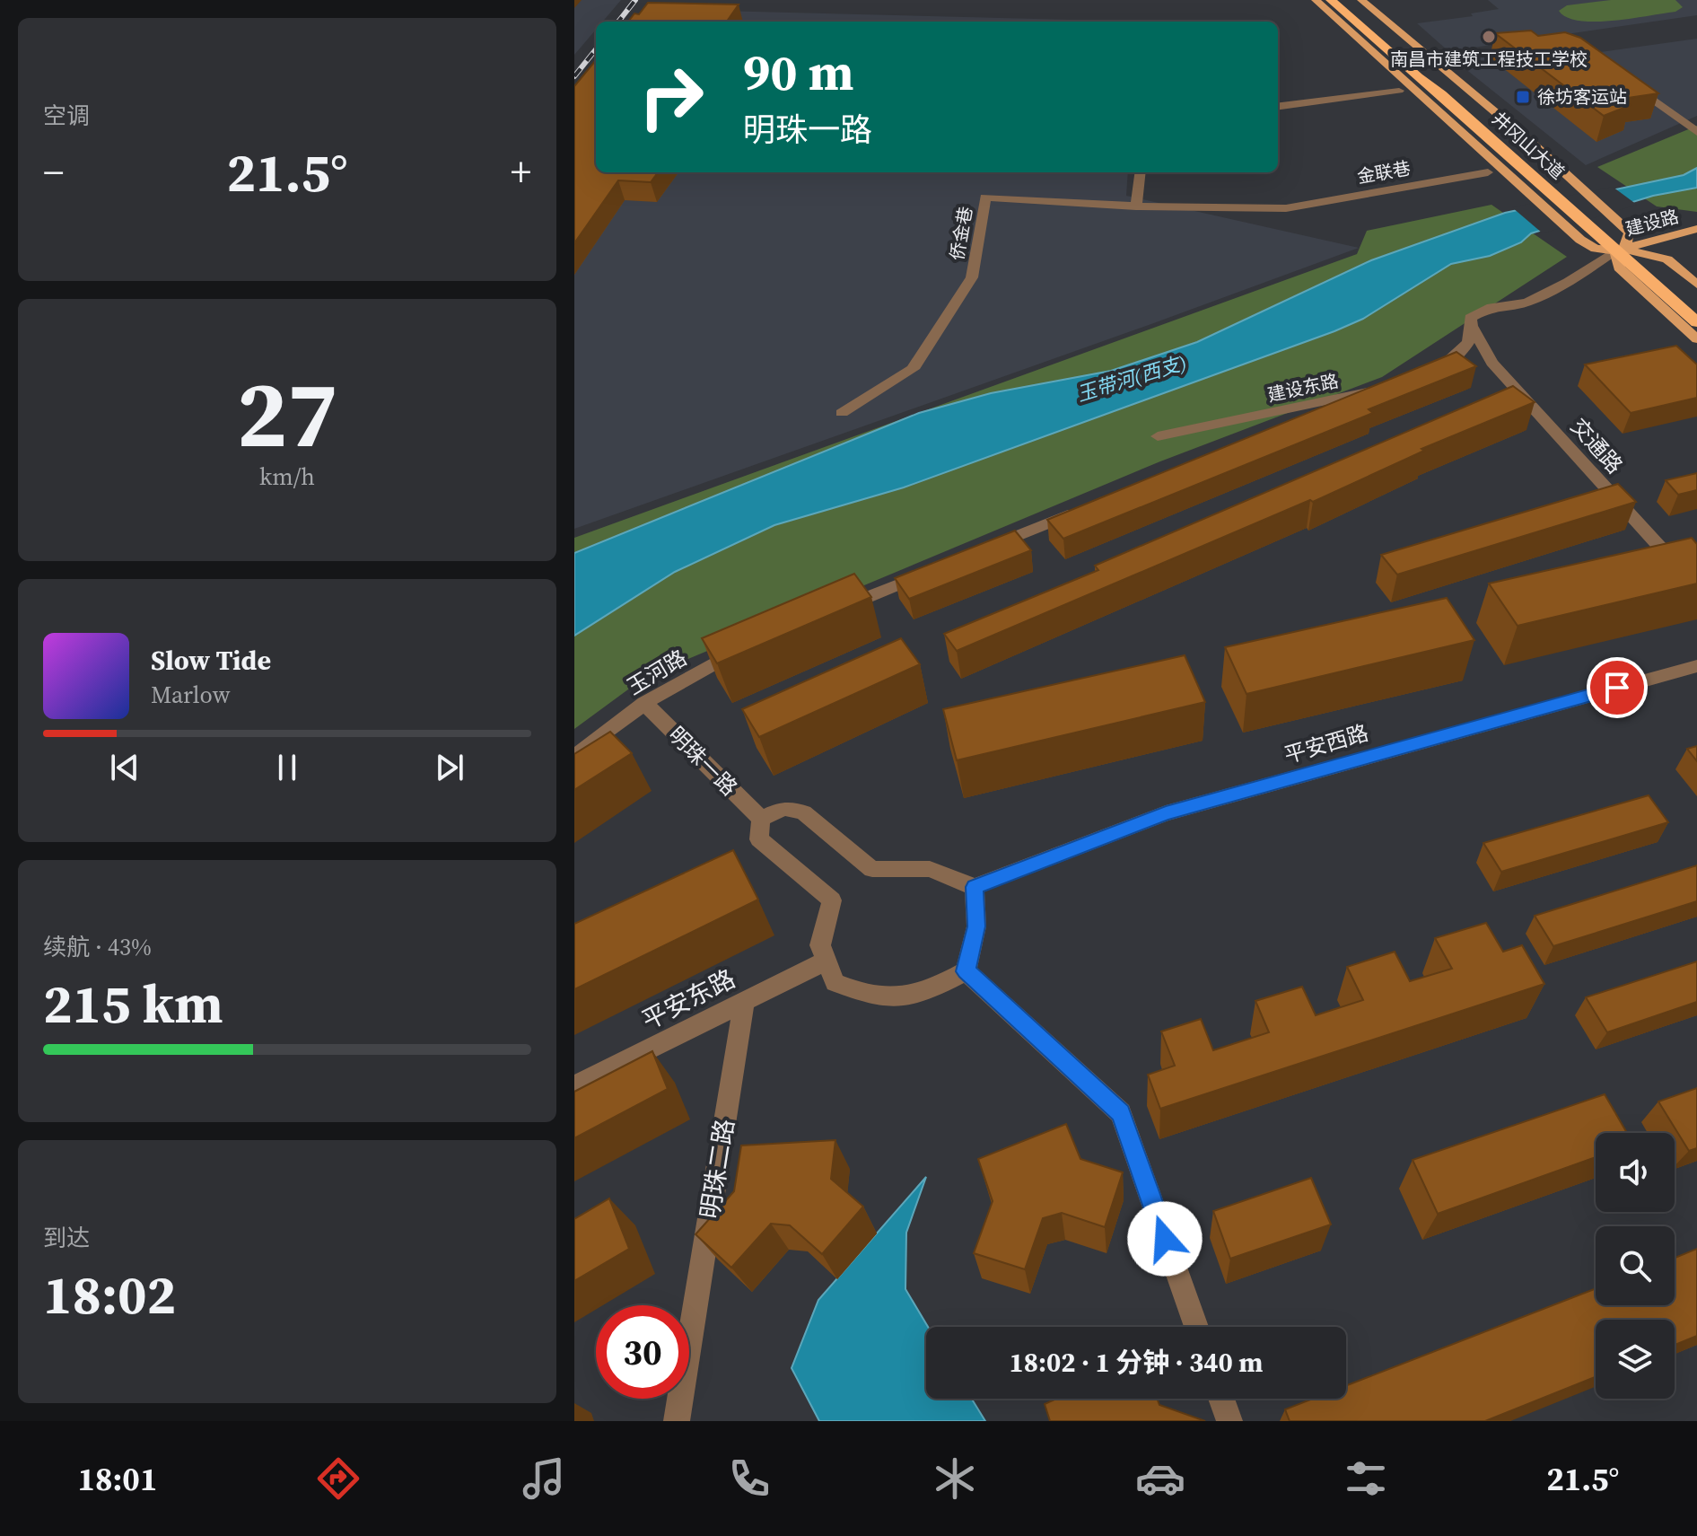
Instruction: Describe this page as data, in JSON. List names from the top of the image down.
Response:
{
  "streets": {
    "highway": ["井冈山大道"],
    "main road": ["建设路"],
    "street": [
      "金联巷",
      "侨金巷",
      "建设东路",
      "交通路",
      "玉河路",
      "平安西路",
      "明珠一路",
      "平安东路",
      "明珠二路"
    ]
  },
  "crossings": [
    ["井冈山大道", "建设路"],
    ["金联巷", "侨金巷"],
    ["玉河路", "明珠一路"],
    ["明珠一路", "平安东路"],
    ["平安东路", "明珠二路"]
  ],
  "water": ["玉带河(西支)"],
  "places": {
    "other": ["南昌市建筑工程技工学校"],
    "transit": ["徐坊客运站"]
  },
  "page": {
    "tile": [
      "空调",
      ["27", "km/h"],
      ["续航 · 43%", "215 km"],
      ["到达", "18:02"]
    ],
    "turn": ["90 m", "明珠一路"],
    "heat": ["−", "21.5°", "+"],
    "song": ["Slow Tide", "Marlow"],
    "limit": "30",
    "trip": "18:02 · 1 分钟 · 340 m",
    "tabs": ["18:01", "21.5°"]
  }
}
